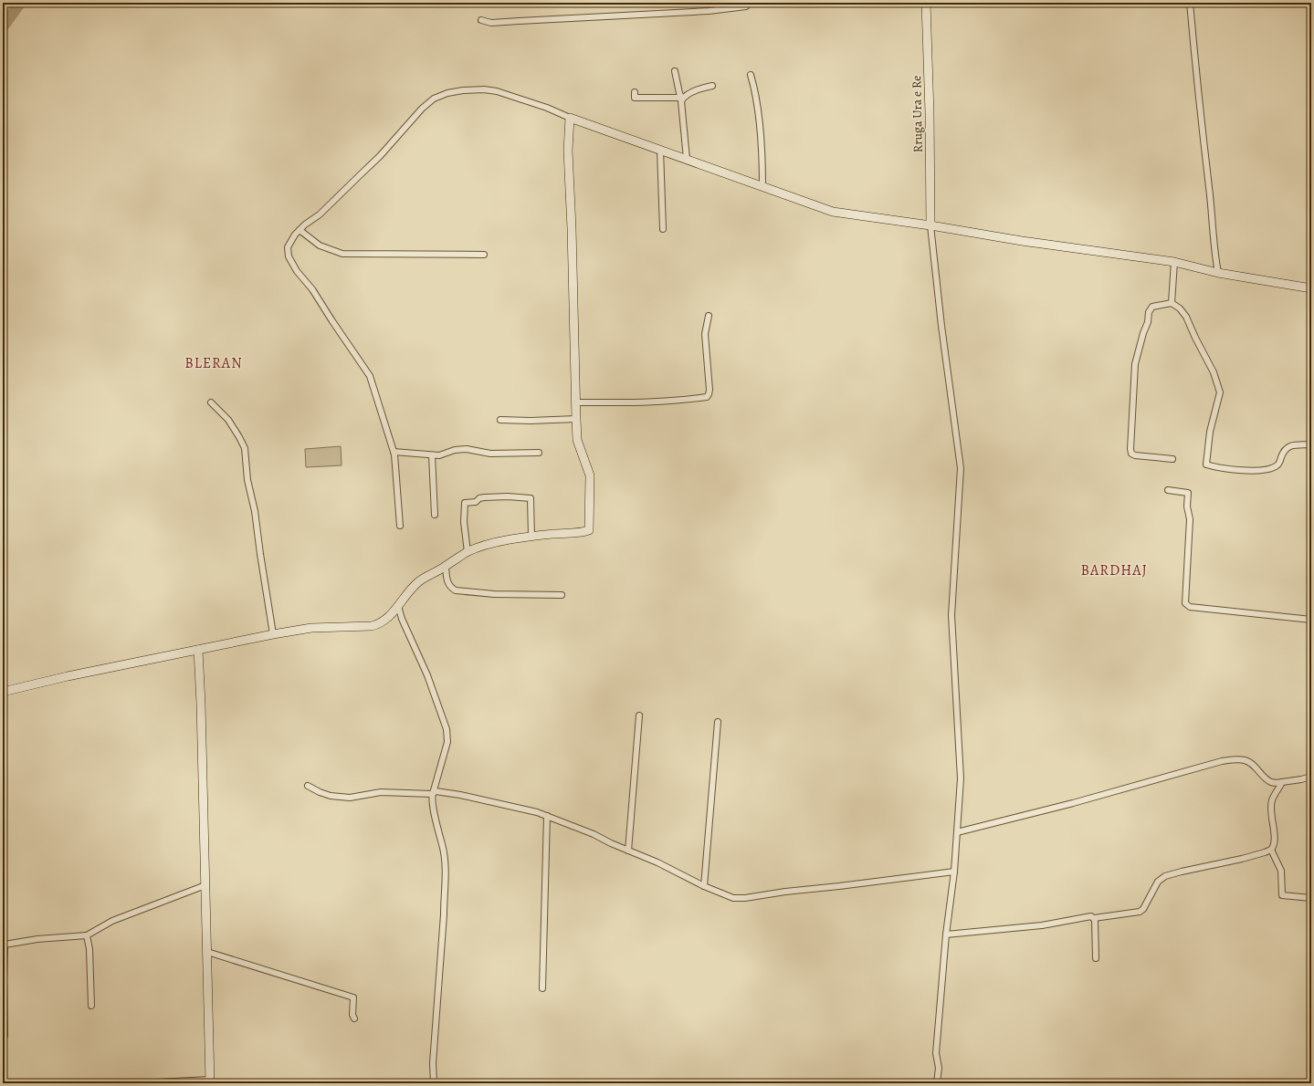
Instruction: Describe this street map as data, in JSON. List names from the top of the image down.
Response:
{
  "streets": {
    "street": ["Rruga Ura e Re"]
  },
  "districts": ["BLERAN", "BARDHAJ"]
}
